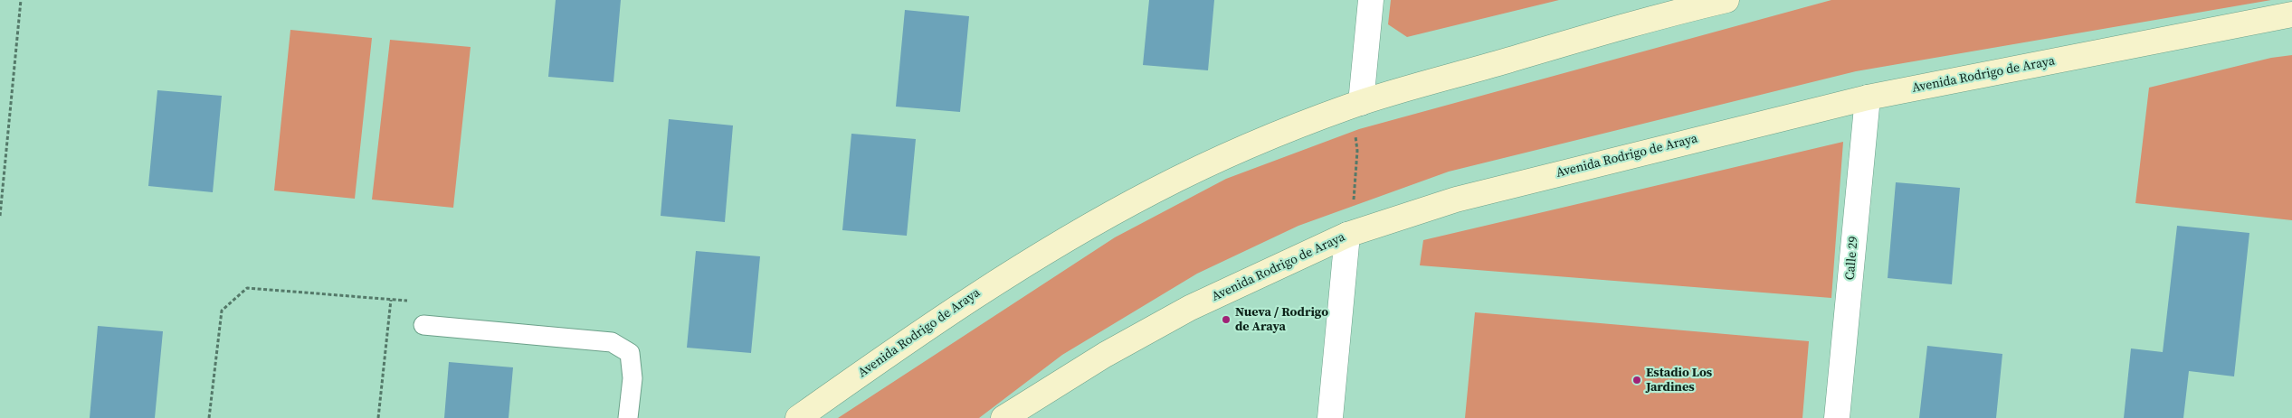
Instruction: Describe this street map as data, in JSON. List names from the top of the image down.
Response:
{
  "streets": {
    "main road": ["Avenida Rodrigo de Araya"],
    "street": ["Calle 29"]
  },
  "crossings": [
    ["Avenida Rodrigo de Araya", "Calle 29"]
  ],
  "places": ["Nueva / Rodrigo de Araya", "Estadio Los Jardines"]
}
